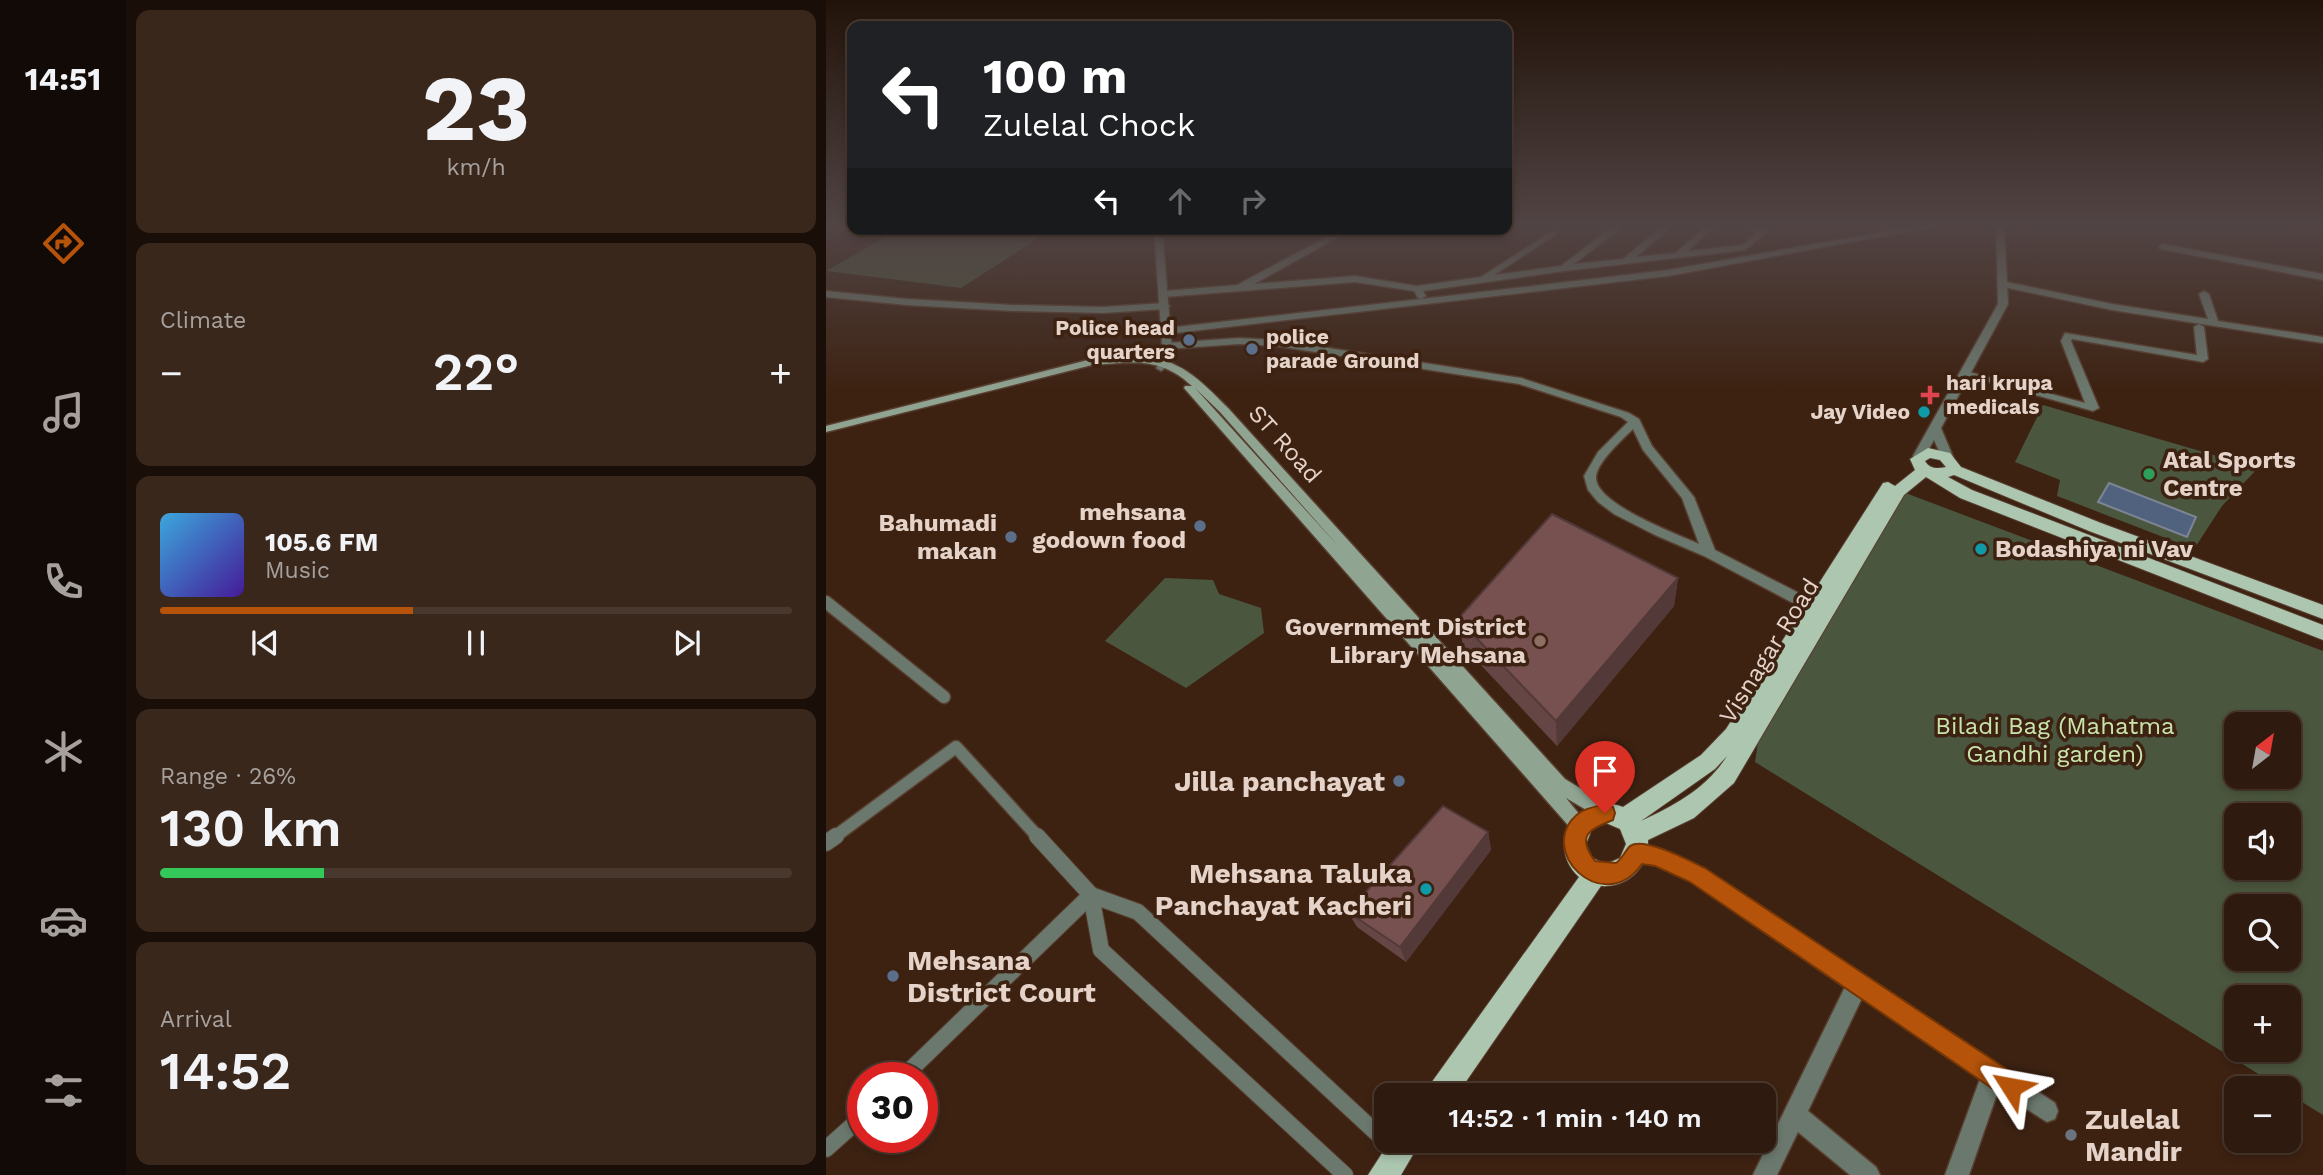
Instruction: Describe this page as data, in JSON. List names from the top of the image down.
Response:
{
  "streets": {
    "main road": ["ST Road", "Visnagar Road"]
  },
  "crossings": [
    ["ST Road", "Visnagar Road"]
  ],
  "parks": ["Biladi Bag (Mahatma Gandhi garden)"],
  "places": {
    "other": [
      "Police head quarters",
      "police parade Ground",
      "Jay Video",
      "Atal Sports Centre",
      "mehsana godown food",
      "Bahumadi makan",
      "Bodashiya ni Vav",
      "Government District Library Mehsana",
      "Jilla panchayat",
      "Mehsana Taluka Panchayat Kacheri",
      "Mehsana District Court",
      "Zulelal Mandir"
    ],
    "health": ["hari krupa medicals"]
  },
  "north": "top right",
  "page": {
    "tabs": "14:51",
    "tile": [
      ["23", "km/h"],
      "Climate",
      ["Range · 26%", "130 km"],
      ["Arrival", "14:52"]
    ],
    "turn": ["100 m", "Zulelal Chock"],
    "heat": ["−", "22°", "+"],
    "song": ["105.6 FM", "Music"],
    "map_buttons": ["+", "−"],
    "limit": "30",
    "trip": "14:52 · 1 min · 140 m"
  }
}
